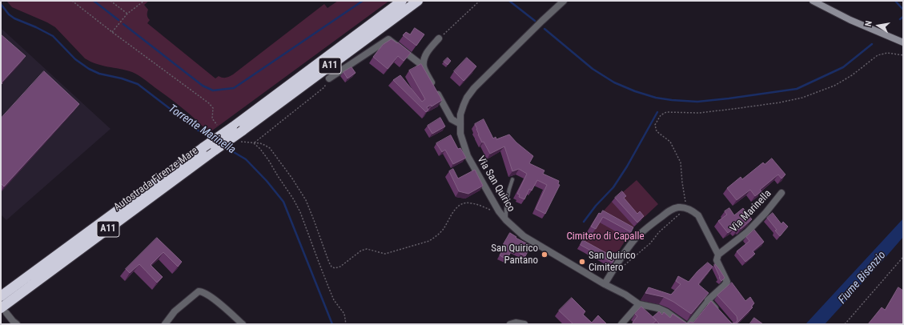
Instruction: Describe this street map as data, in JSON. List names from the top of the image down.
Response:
{
  "streets": {
    "highway": ["A11", "Autostrada Firenze-Mare"],
    "street": ["Via San Quirico", "Via Marinella"]
  },
  "water": ["Torrente Marinella", "Fiume Bisenzio"],
  "parks": ["Cimitero di Capalle"],
  "places": ["San Quirico Pantano", "San Quirico Cimitero"],
  "north": "left"
}
